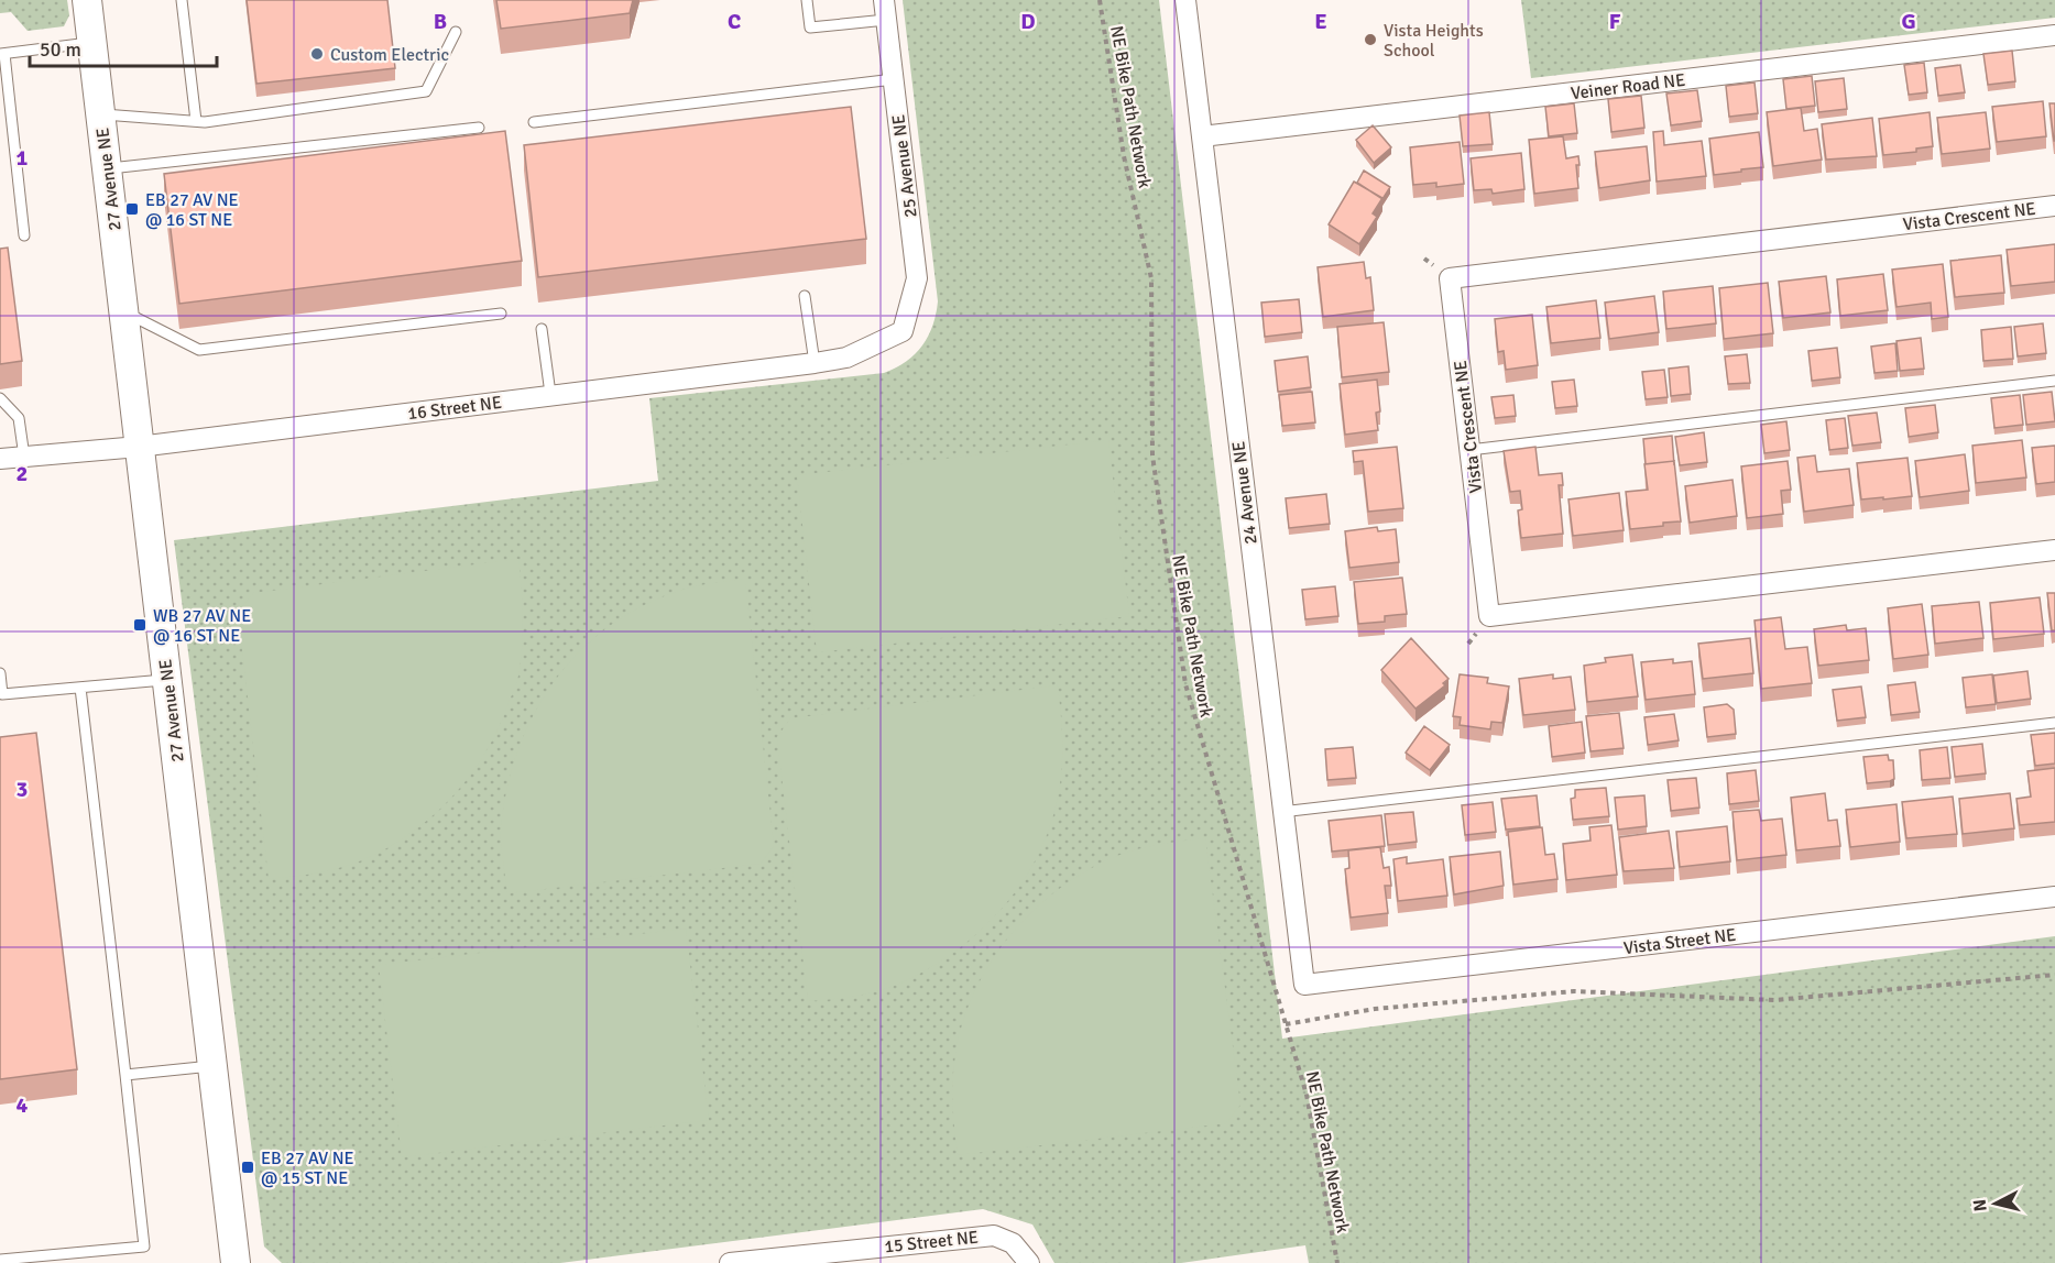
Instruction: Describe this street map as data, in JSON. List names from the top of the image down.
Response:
{
  "streets": {
    "street": [
      "Veiner Road NE",
      "25 Avenue NE",
      "27 Avenue NE",
      "Vista Crescent NE",
      "16 Street NE",
      "24 Avenue NE",
      "Vista Street NE",
      "15 Street NE"
    ],
    "path": ["NE Bike Path Network"]
  },
  "crossings": [
    ["Veiner Road NE", "24 Avenue NE"],
    ["25 Avenue NE", "16 Street NE"],
    ["27 Avenue NE", "16 Street NE"],
    ["24 Avenue NE", "Vista Street NE"]
  ],
  "places": {
    "other": ["Vista Heights School", "Custom Electric"],
    "transit": ["EB 27 AV NE @ 16 ST NE", "WB 27 AV NE @ 16 ST NE", "EB 27 AV NE @ 15 ST NE"]
  },
  "scale_bar": "50 m",
  "north": "left",
  "grid": {
    "columns": [
      "B",
      "C",
      "D",
      "E",
      "F",
      "G"
    ],
    "rows": [
      "1",
      "2",
      "3",
      "4"
    ]
  }
}
